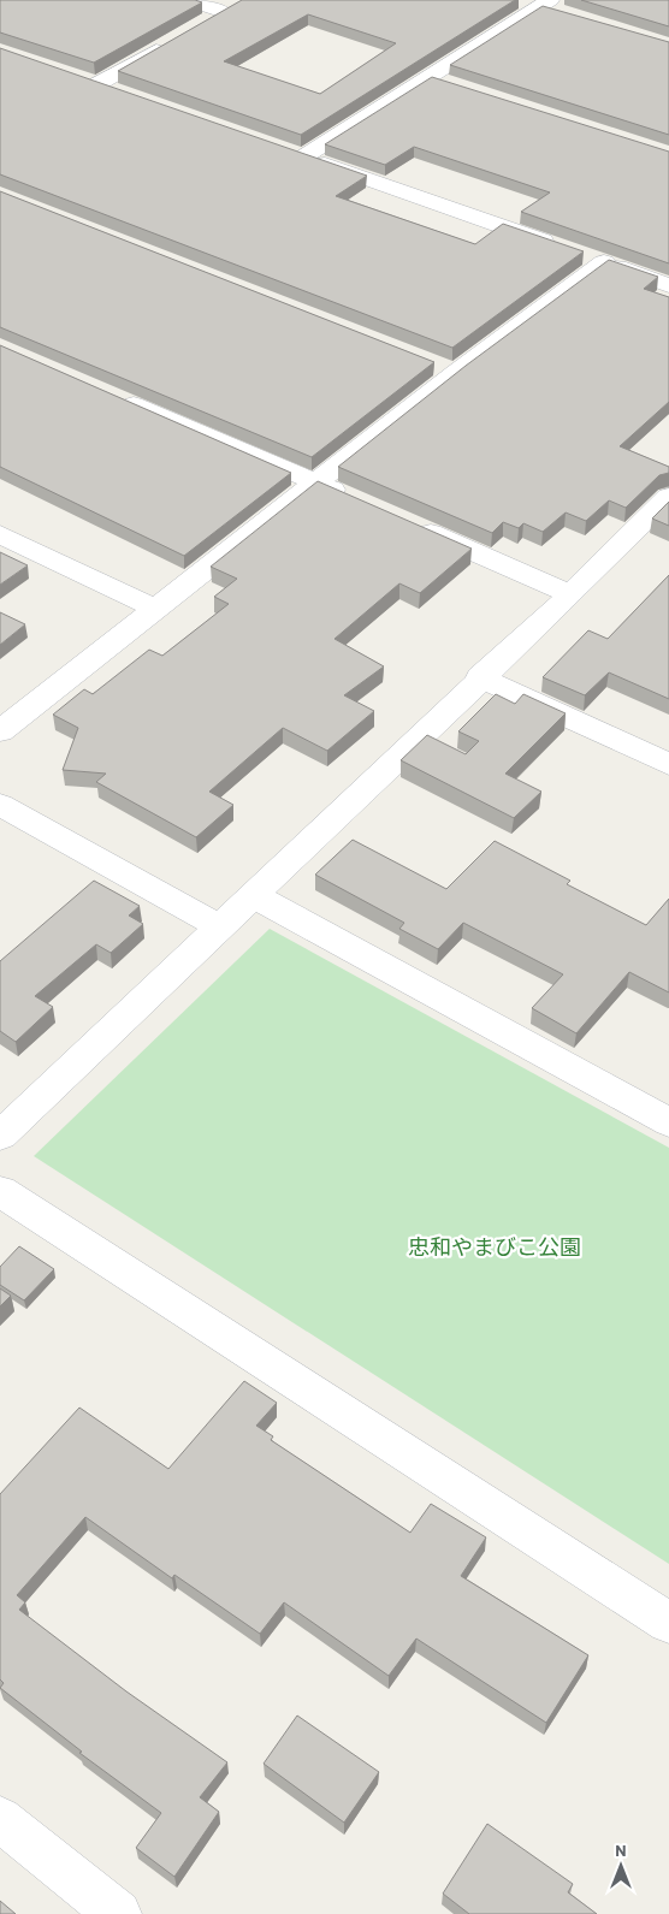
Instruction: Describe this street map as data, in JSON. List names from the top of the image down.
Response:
{
  "parks": ["忠和やまびこ公園"],
  "north": "top"
}
